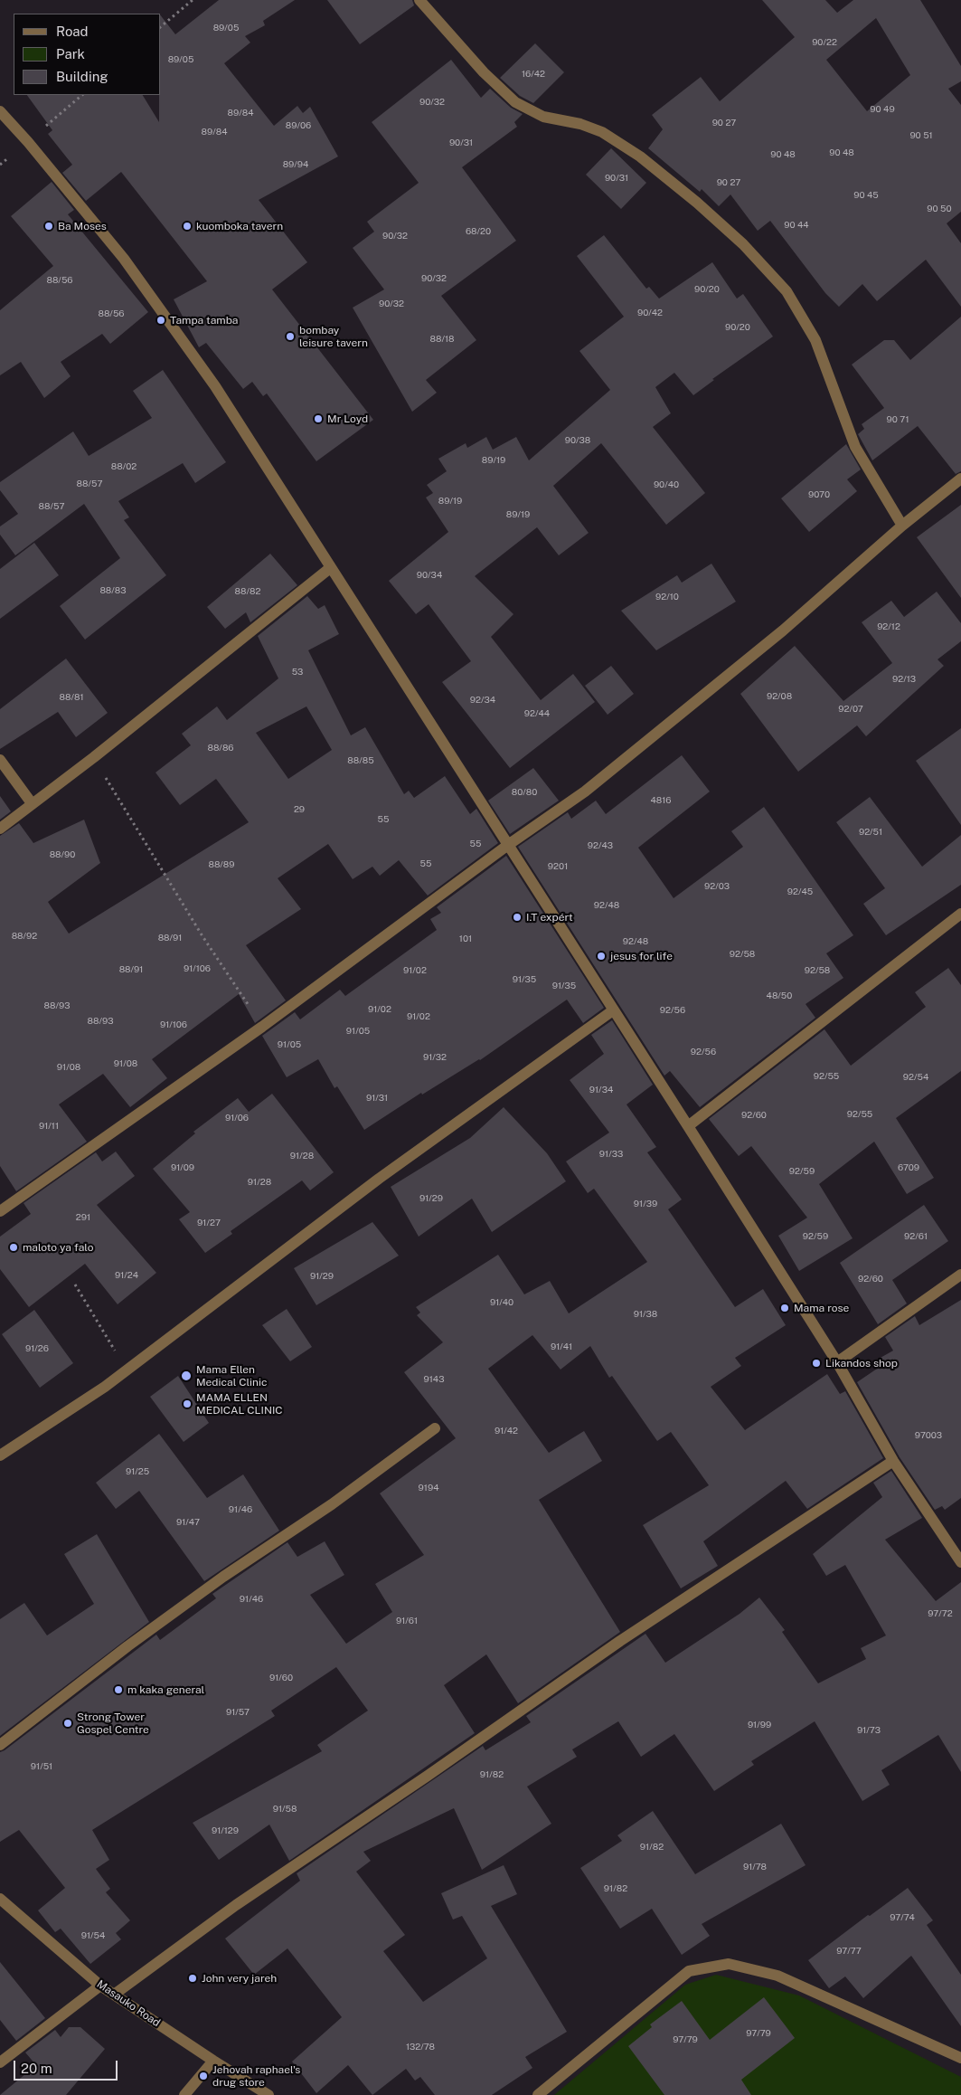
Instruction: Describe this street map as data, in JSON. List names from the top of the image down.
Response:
{
  "streets": {
    "street": ["Masauko Road"]
  },
  "places": [
    "Ba Moses",
    "kuomboka tavern",
    "Tampa tamba",
    "bombay leisure tavern",
    "Mr Loyd",
    "I.T expért",
    "jesus for life",
    "maloto ya falo",
    "Mama rose",
    "Likandos shop",
    "Mama Ellen Medical Clinic",
    "MAMA ELLEN MEDICAL CLINIC",
    "m kaka general",
    "Strong Tower Gospel Centre",
    "John very jareh",
    "Jehovah raphael's drug store"
  ],
  "house_numbers": [
    "89/05",
    "90/22",
    "89/05",
    "16/42",
    "90/32",
    "90 49",
    "89/84",
    "90 27",
    "89/06",
    "89/84",
    "90 51",
    "90/31",
    "90 48",
    "90 48",
    "89/94",
    "90/31",
    "90 27",
    "90 45",
    "90 50",
    "90 44",
    "68/20",
    "90/32",
    "90/32",
    "88/56",
    "90/20",
    "90/32",
    "90/42",
    "88/56",
    "90/20",
    "88/18",
    "90 71",
    "90/38",
    "89/19",
    "88/02",
    "88/57",
    "90/40",
    "9070",
    "89/19",
    "88/57",
    "89/19",
    "90/34",
    "88/83",
    "88/82",
    "92/10",
    "92/12",
    "53",
    "92/13",
    "92/08",
    "88/81",
    "92/34",
    "92/07",
    "92/44",
    "88/86",
    "88/85",
    "80/80",
    "4816",
    "29",
    "55",
    "92/51",
    "55",
    "92/43",
    "88/90",
    "55",
    "88/89",
    "9201",
    "92/03",
    "92/45",
    "92/48",
    "88/92",
    "88/91",
    "101",
    "92/48",
    "92/58",
    "91/106",
    "88/91",
    "91/02",
    "92/58",
    "91/35",
    "91/35",
    "48/50",
    "88/93",
    "91/02",
    "92/56",
    "91/02",
    "88/93",
    "91/106",
    "91/05",
    "91/05",
    "92/56",
    "91/32",
    "91/08",
    "91/08",
    "92/55",
    "92/54",
    "91/34",
    "91/31",
    "92/55",
    "92/60",
    "91/06",
    "91/11",
    "91/33",
    "91/28",
    "91/09",
    "6709",
    "92/59",
    "91/28",
    "91/29",
    "91/39",
    "291",
    "91/27",
    "92/59",
    "92/61",
    "91/24",
    "91/29",
    "92/60",
    "91/40",
    "91/38",
    "91/41",
    "91/26",
    "9143",
    "91/42",
    "97003",
    "91/25",
    "9194",
    "91/46",
    "91/47",
    "91/46",
    "97/72",
    "91/61",
    "91/60",
    "91/57",
    "91/99",
    "91/73",
    "91/51",
    "91/82",
    "91/58",
    "91/129",
    "91/82",
    "91/78",
    "91/82",
    "97/74",
    "91/54",
    "97/77",
    "97/79",
    "97/79",
    "132/78"
  ],
  "legend": ["Road", "Park", "Building"],
  "scale_bar": "20 m"
}
